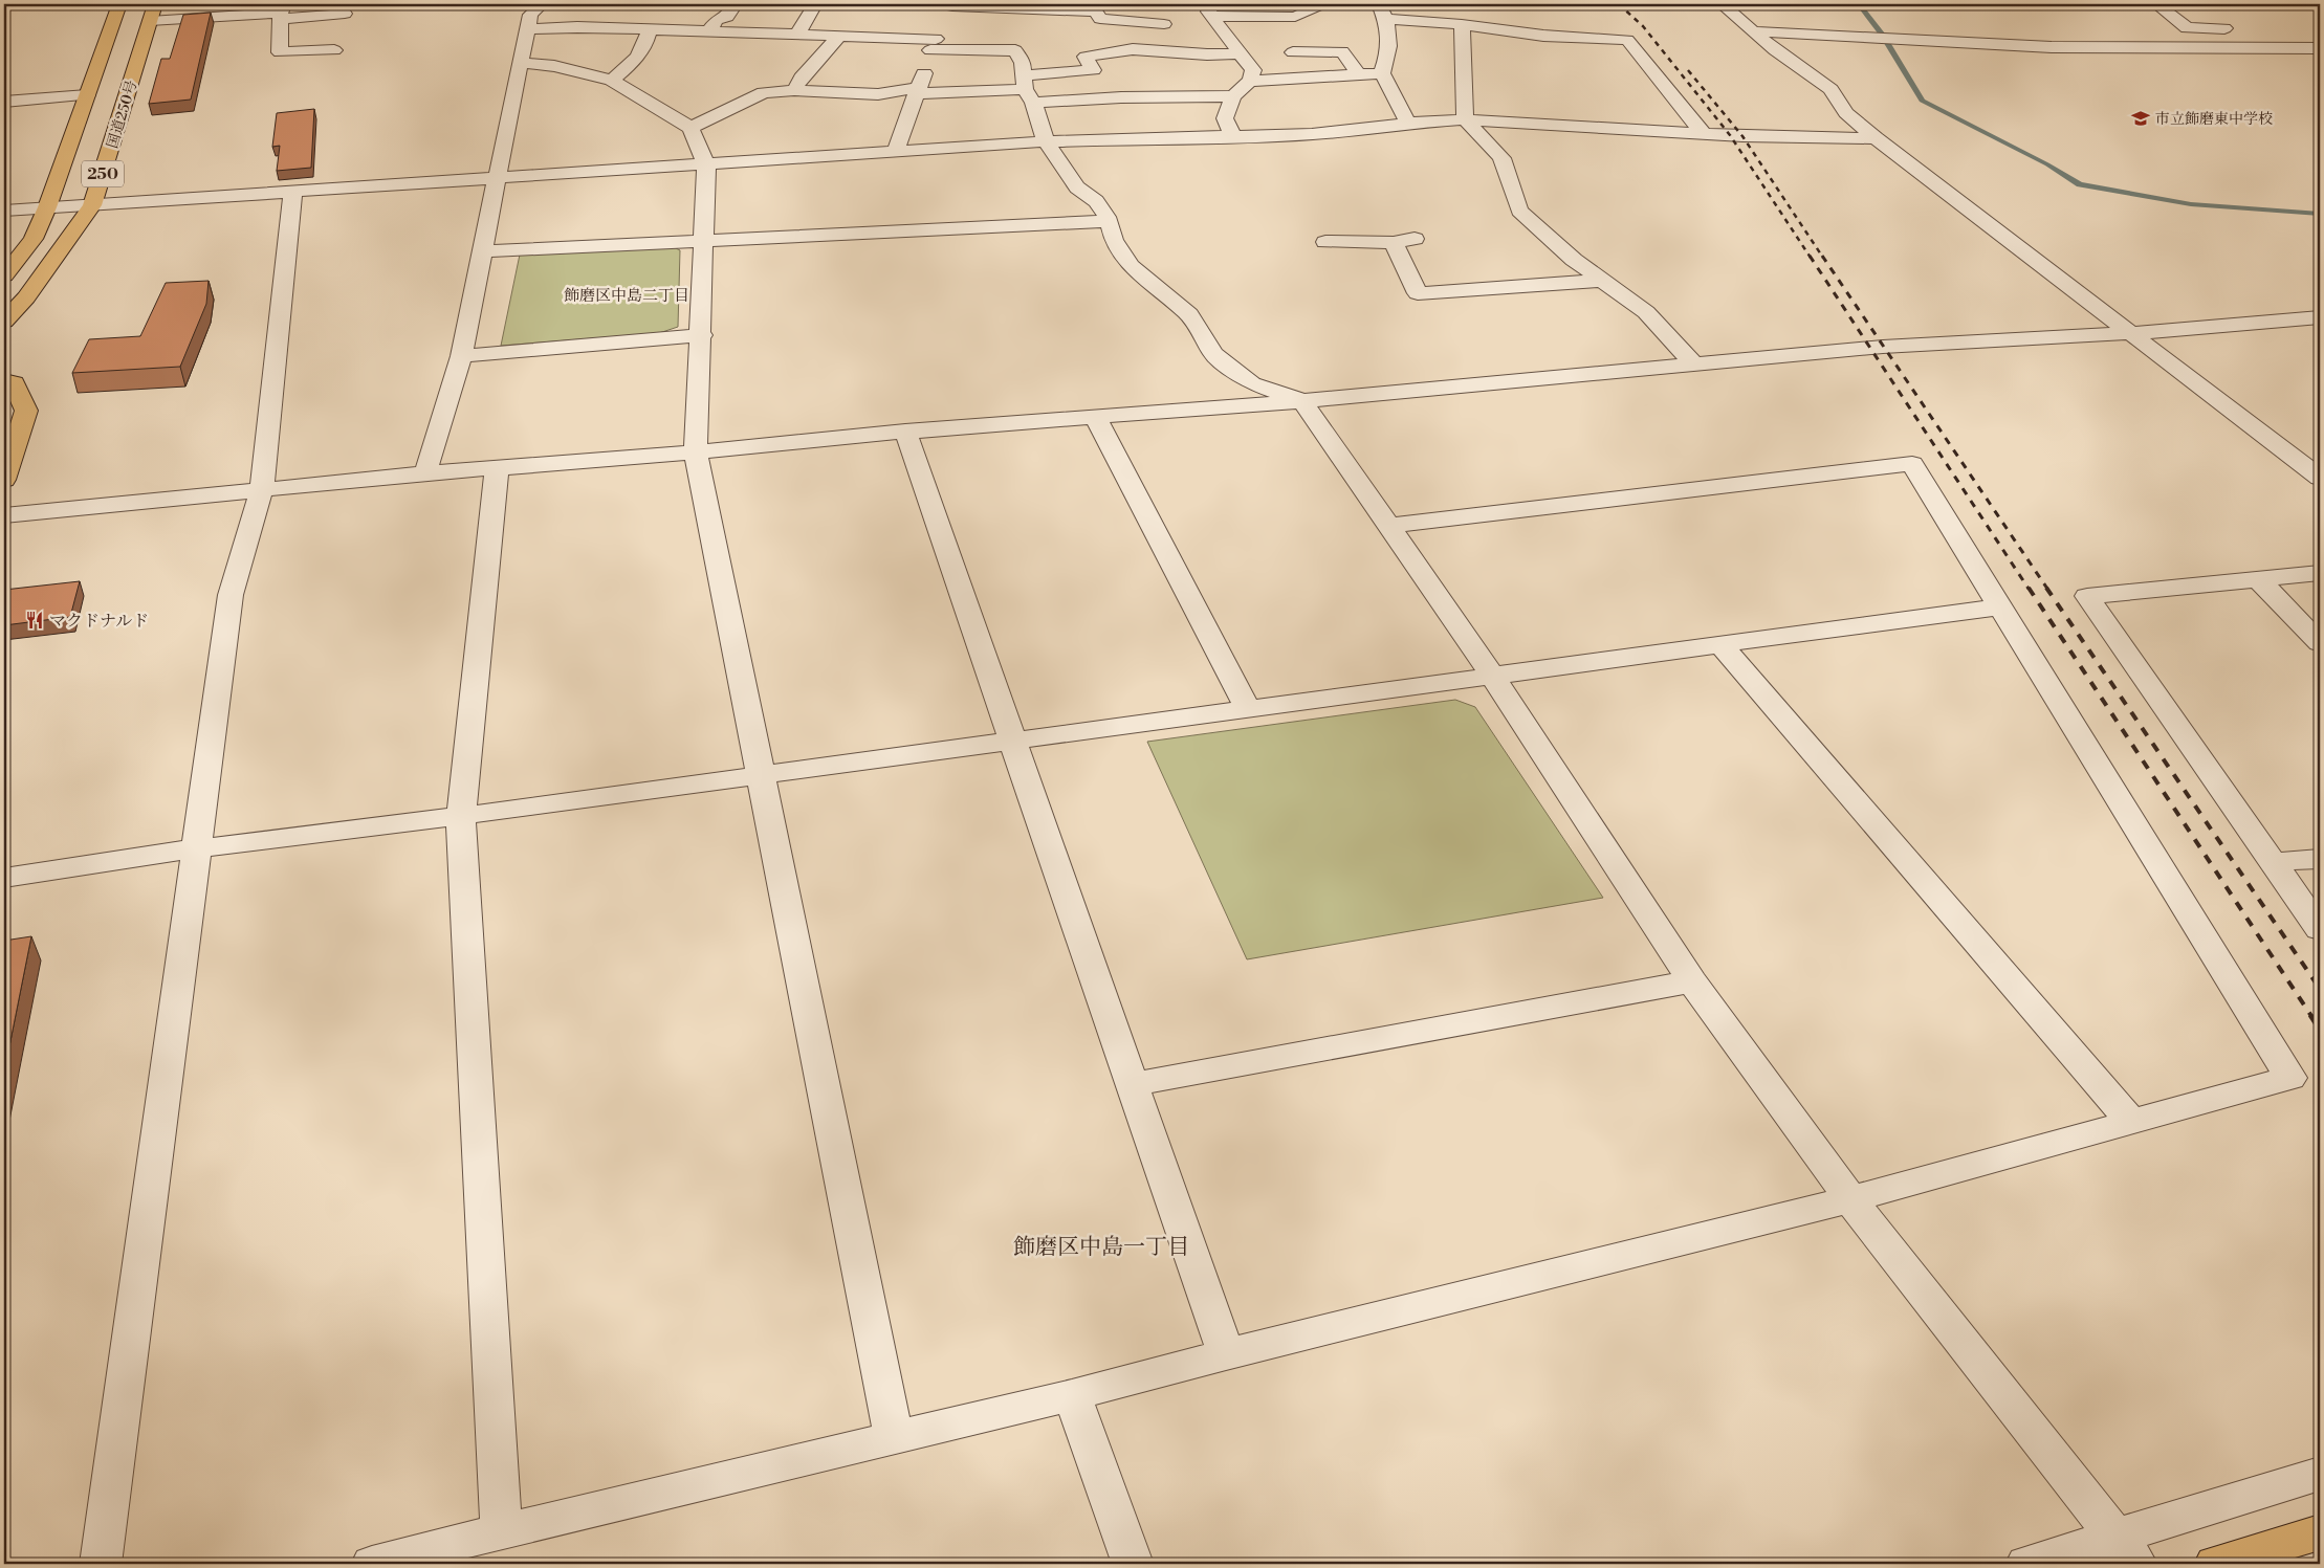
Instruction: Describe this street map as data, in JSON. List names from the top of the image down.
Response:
{
  "streets": {
    "main road": ["国道250号", "250"]
  },
  "districts": ["飾磨区中島二丁目", "飾磨区中島一丁目"],
  "places": {
    "school or university": ["市立飾磨東中学校"],
    "restaurant": ["マクドナルド"]
  }
}
